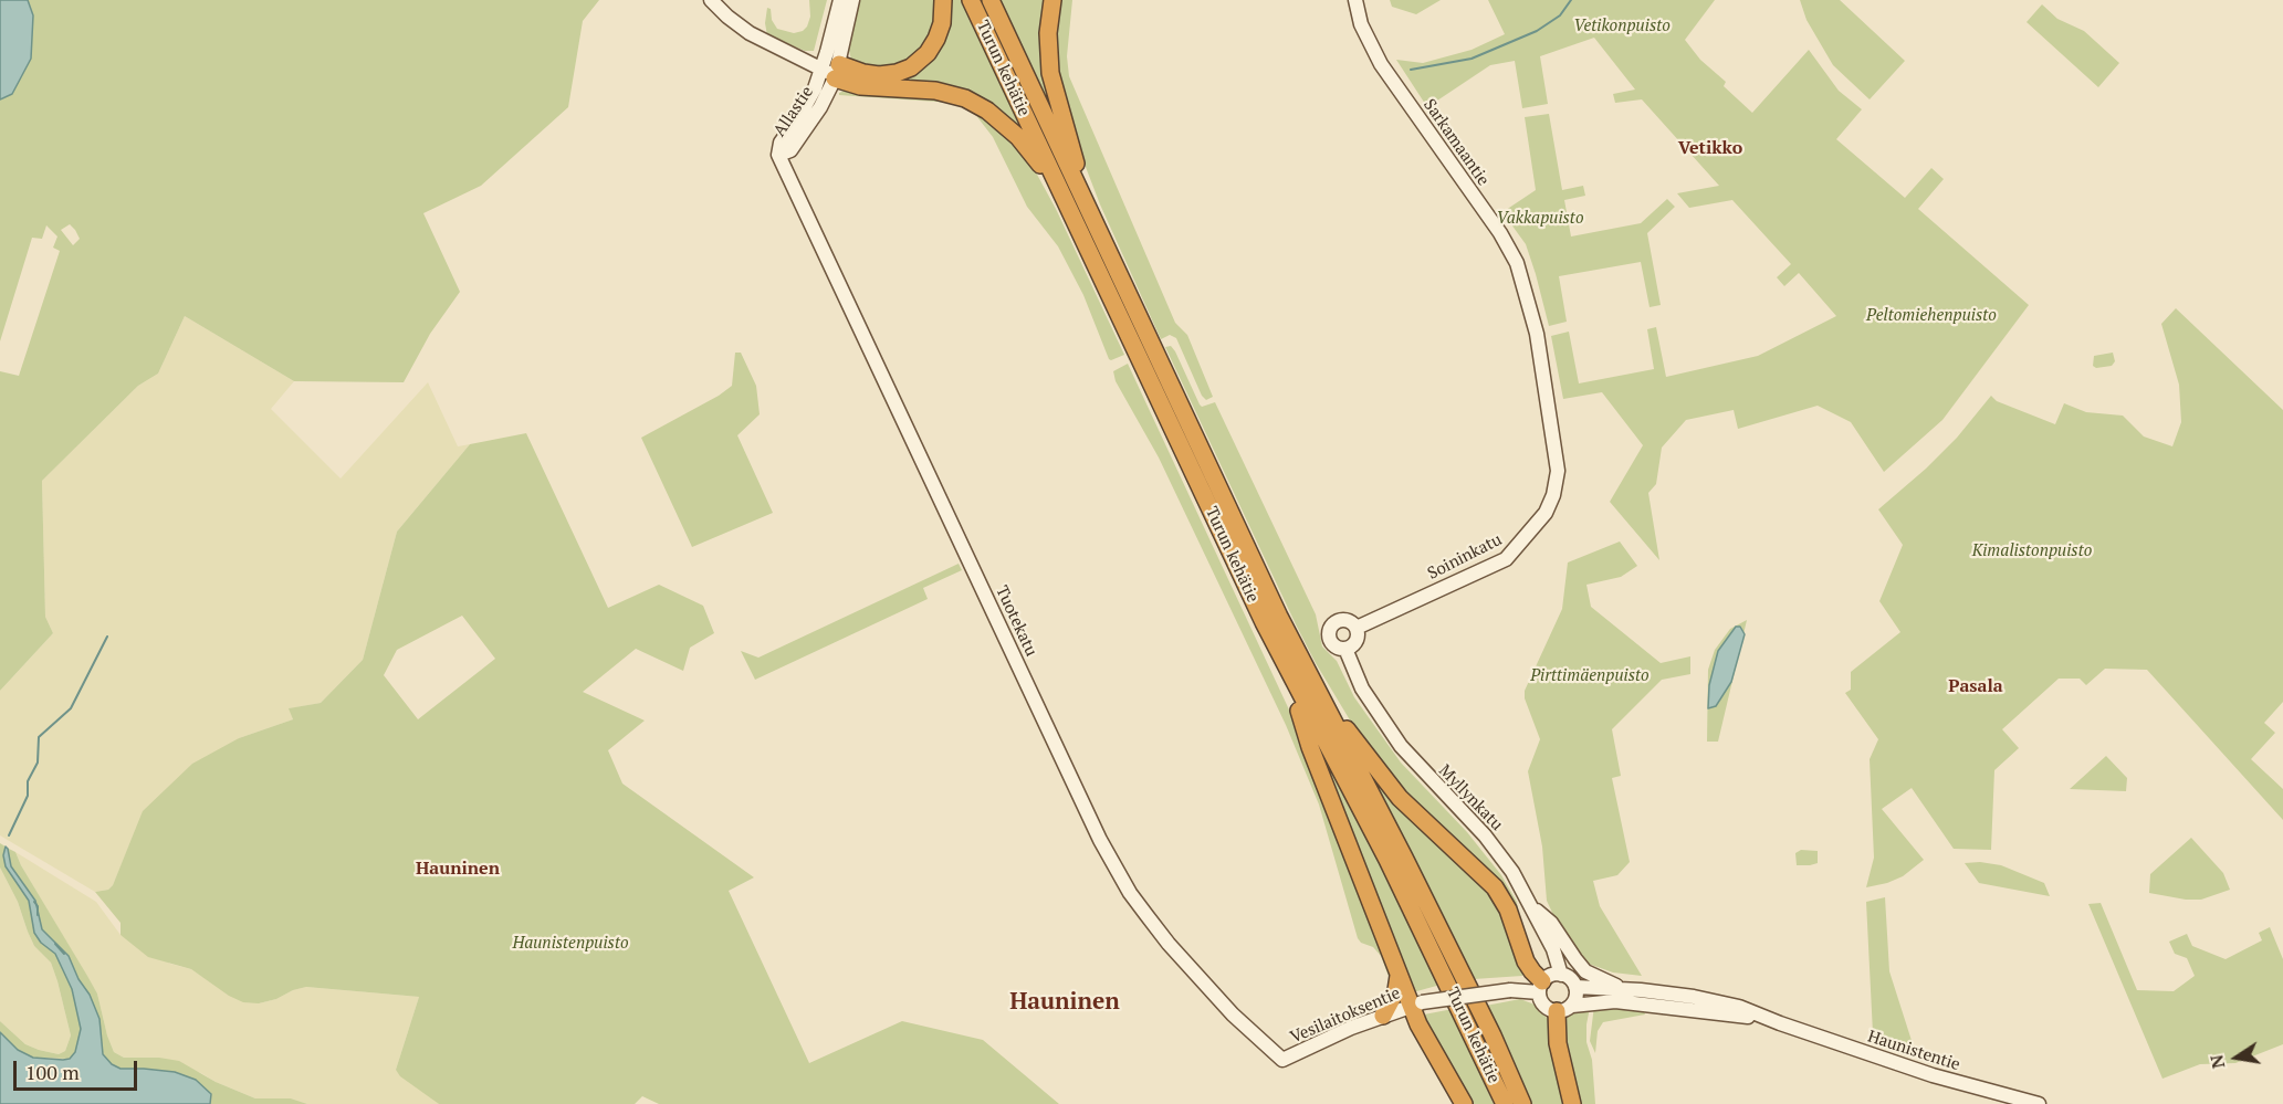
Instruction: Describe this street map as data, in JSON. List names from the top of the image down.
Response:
{
  "streets": {
    "highway": ["Turun kehätie"],
    "street": [
      "Allastie",
      "Sarkamaantie",
      "Soininkatu",
      "Tuotekatu",
      "Myllynkatu",
      "Vesilaitoksentie",
      "Haunistentie"
    ]
  },
  "crossings": [
    ["Allastie", "Tuotekatu"],
    ["Sarkamaantie", "Soininkatu"],
    ["Soininkatu", "Myllynkatu"],
    ["Tuotekatu", "Vesilaitoksentie"],
    ["Myllynkatu", "Haunistentie"]
  ],
  "districts": [
    "Vetikko",
    "Pasala",
    "Hauninen",
    "Hauninen"
  ],
  "parks": [
    "Vetikonpuisto",
    "Vakkapuisto",
    "Peltomiehenpuisto",
    "Kimalistonpuisto",
    "Pirttimäenpuisto",
    "Haunistenpuisto"
  ],
  "scale_bar": "100 m",
  "north": "left"
}
